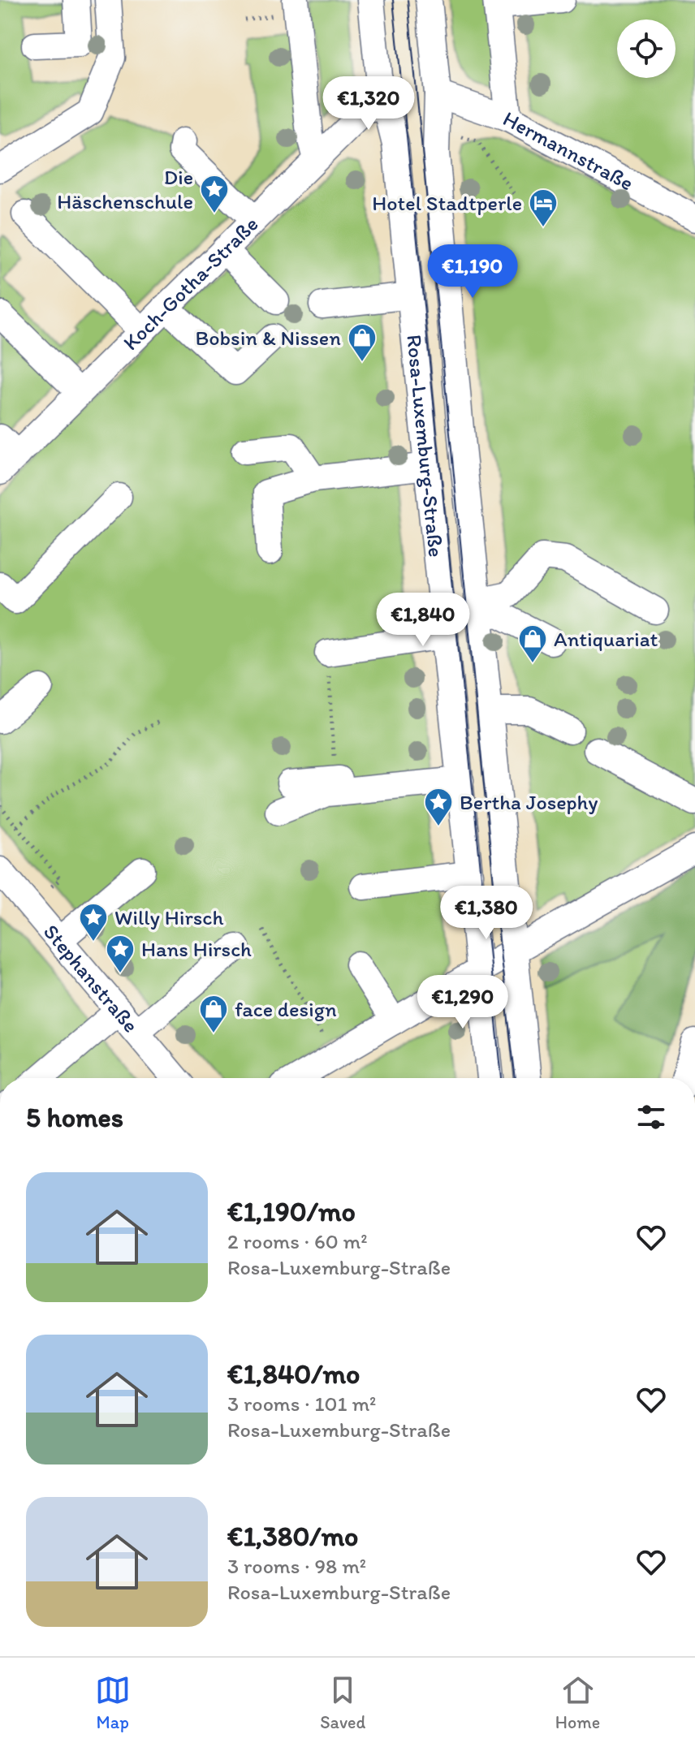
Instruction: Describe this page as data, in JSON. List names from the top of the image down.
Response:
{
  "streets": {
    "street": [
      "Hermannstraße",
      "Koch-Gotha-Straße",
      "Rosa-Luxemburg-Straße",
      "Stephanstraße"
    ]
  },
  "crossings": [
    ["Hermannstraße", "Rosa-Luxemburg-Straße"],
    ["Koch-Gotha-Straße", "Rosa-Luxemburg-Straße"]
  ],
  "places": {
    "place": [
      "Die Häschenschule",
      "Bertha Josephy",
      "Willy Hirsch",
      "Hans Hirsch"
    ],
    "hotel": ["Hotel Stadtperle"],
    "shop": ["Bobsin & Nissen", "Antiquariat", "face design"]
  },
  "page": {
    "price": [
      "€1,320",
      "€1,190",
      "€1,840",
      "€1,380",
      "€1,290"
    ],
    "heading": "5 homes",
    "list": [
      {
        "name": "€1,190/mo",
        "note": "2 rooms · 60 m² · Rosa-Luxemburg-Straße"
      },
      {
        "name": "€1,840/mo",
        "note": "3 rooms · 101 m² · Rosa-Luxemburg-Straße"
      },
      {
        "name": "€1,380/mo",
        "note": "3 rooms · 98 m² · Rosa-Luxemburg-Straße"
      }
    ],
    "tabs": ["Map", "Saved", "Home"]
  }
}
